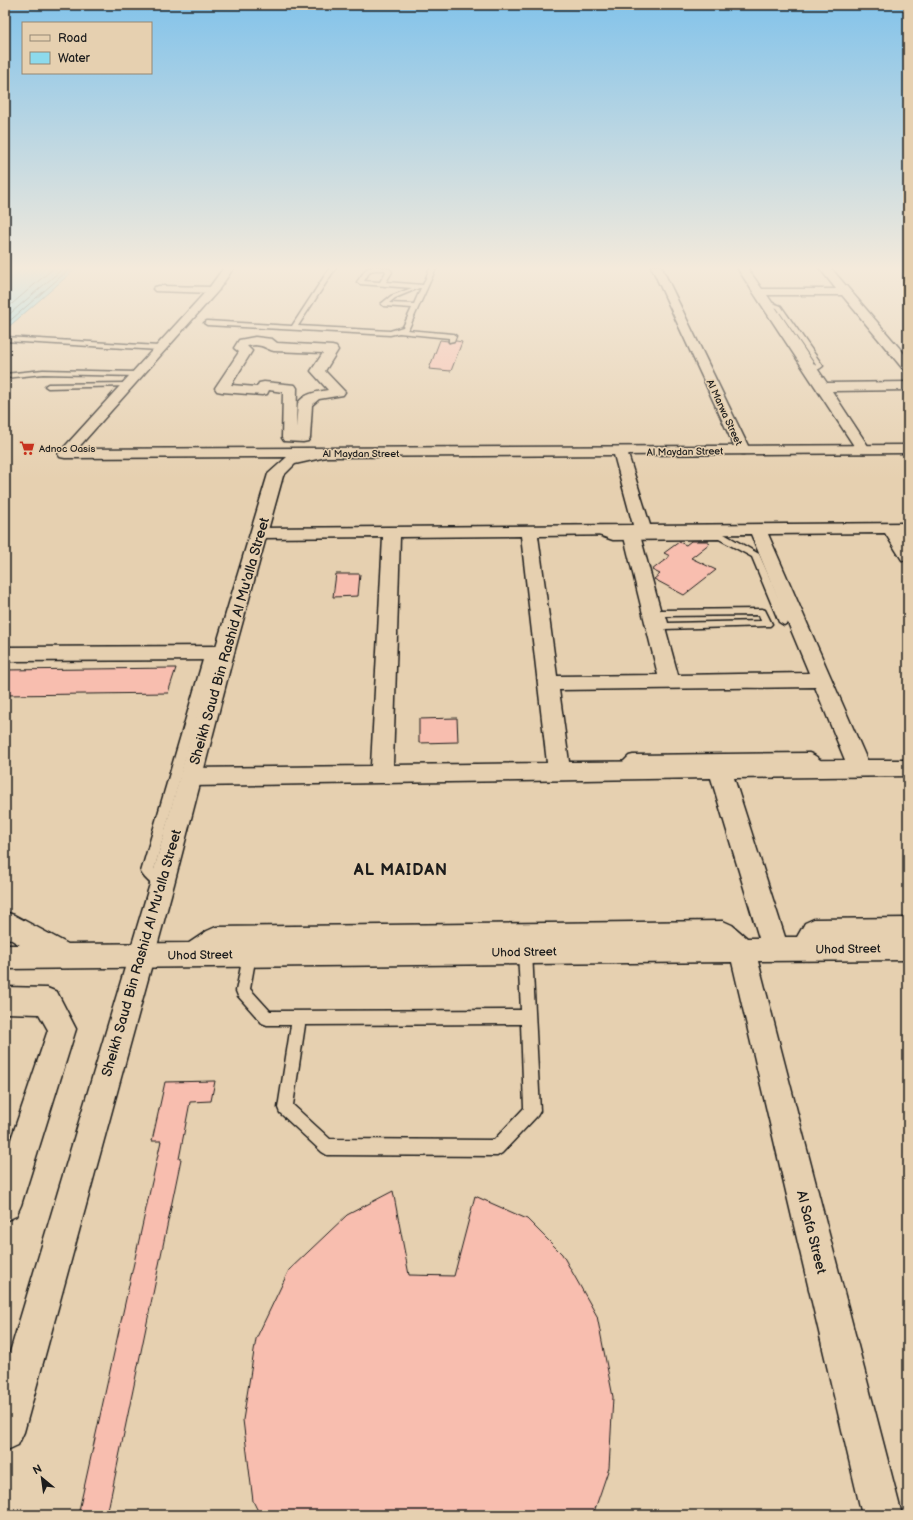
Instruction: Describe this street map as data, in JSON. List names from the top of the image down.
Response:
{
  "streets": {
    "street": [
      "Al Marwa Street",
      "Al Maydan Street",
      "Sheikh Saud Bin Rashid Al Mu'alla Street",
      "Uhod Street",
      "Al Safa Street"
    ]
  },
  "crossings": [
    ["Al Marwa Street", "Al Maydan Street"],
    ["Sheikh Saud Bin Rashid Al Mu'alla Street", "Uhod Street"],
    ["Uhod Street", "Al Safa Street"]
  ],
  "districts": ["AL MAIDAN"],
  "places": {
    "supermarket": ["Adnoc Oasis"]
  },
  "legend": ["Road", "Water"],
  "north": "top left"
}
